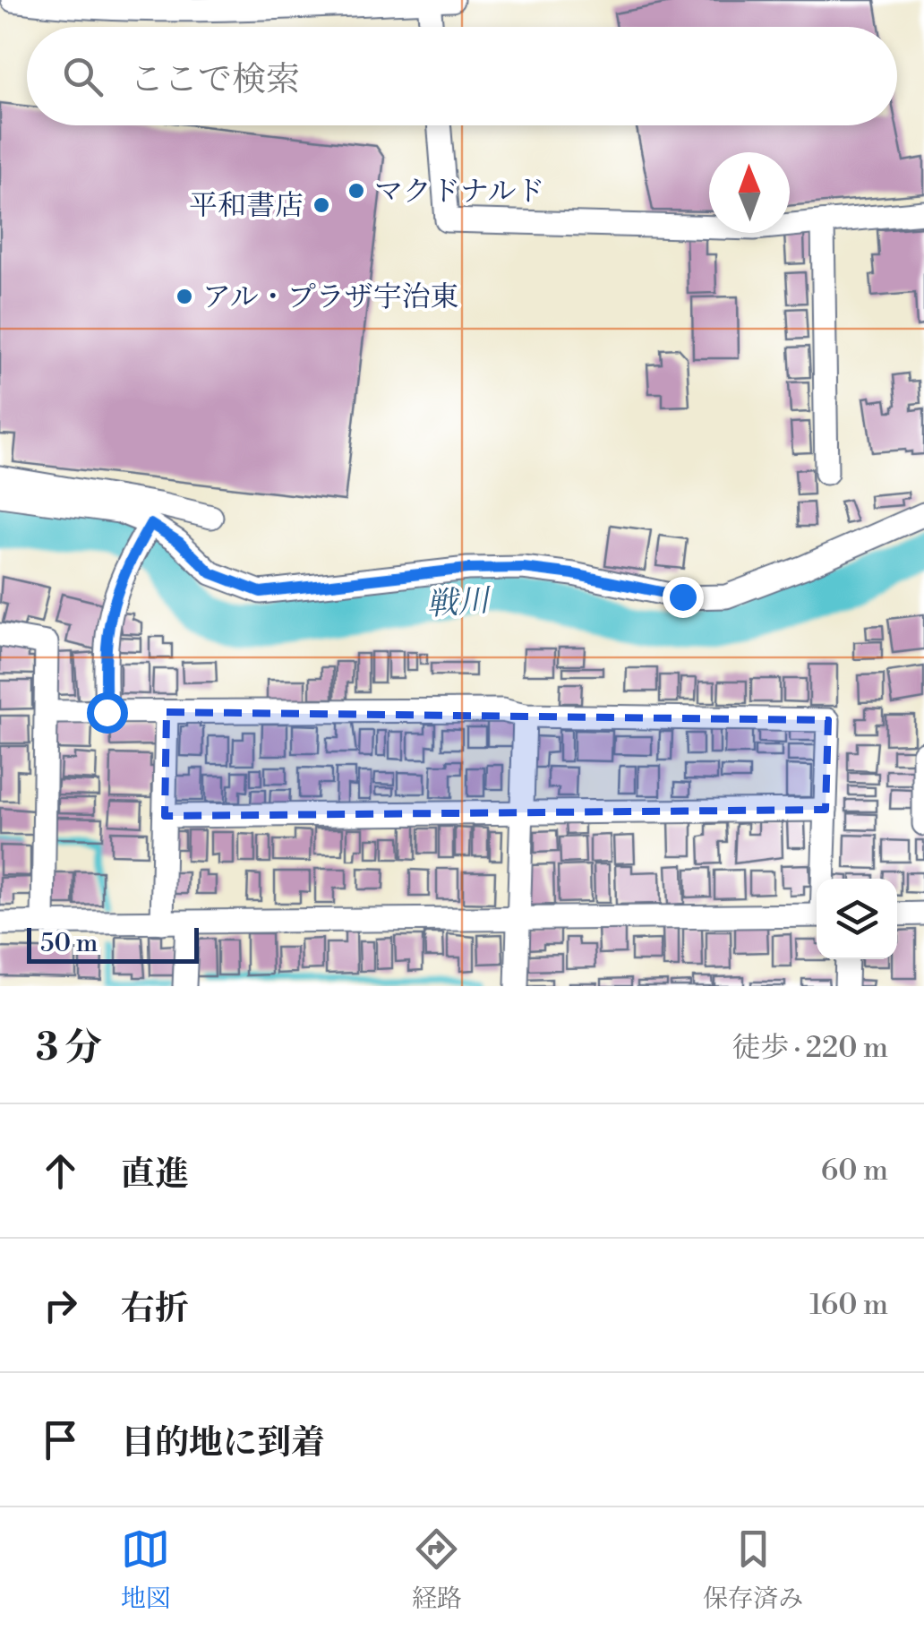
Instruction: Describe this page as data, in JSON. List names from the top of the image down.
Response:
{
  "water": ["戦川"],
  "places": ["マクドナルド", "平和書店", "アル・プラザ宇治東"],
  "scale_bar": "50 m",
  "north": "top",
  "page": {
    "search": "ここで検索",
    "scale": "50 m",
    "heading": ["3 分", "徒歩 · 220 m"],
    "list": [
      ["直進", "60 m"],
      ["右折", "160 m"],
      "目的地に到着"
    ],
    "nav": ["地図", "経路", "保存済み"]
  }
}
